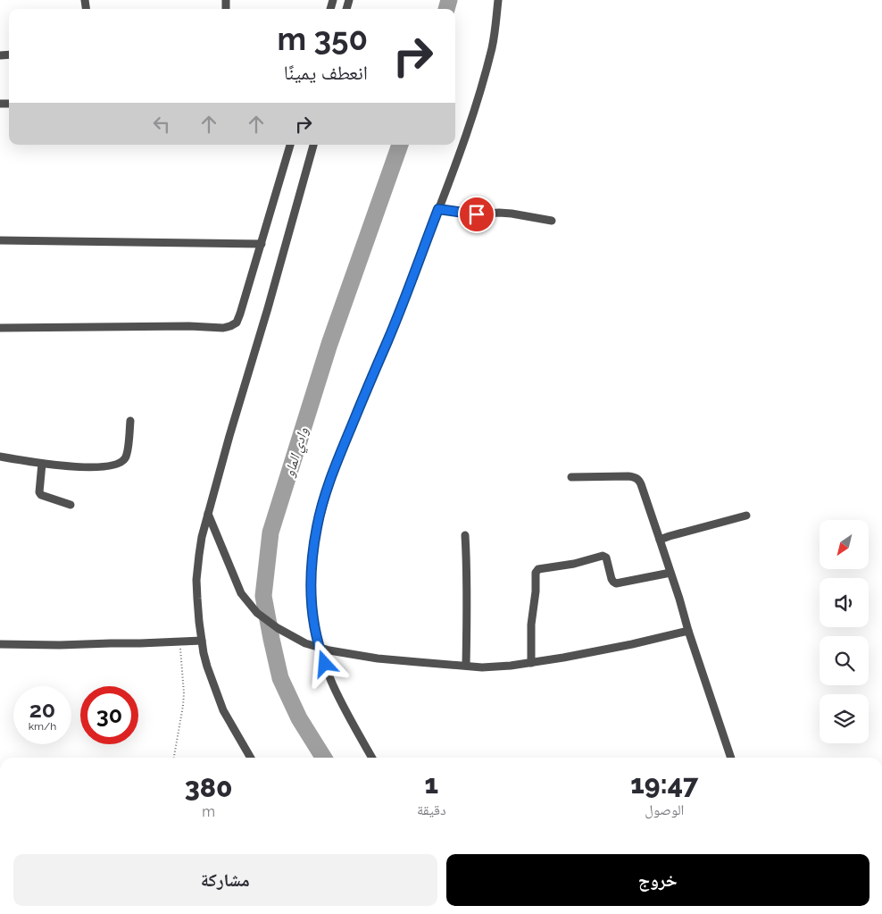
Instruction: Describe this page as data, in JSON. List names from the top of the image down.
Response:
{
  "water": ["وادي الماو"],
  "north": "bottom left",
  "page": {
    "turn": ["350 m", "انعطف يمينًا"],
    "speed": "20 km/h",
    "limit": "30",
    "eta": [
      "19:47",
      "الوصول",
      "1",
      "دقيقة",
      "380",
      "m"
    ],
    "buttons": ["خروج", "مشاركة"]
  }
}
